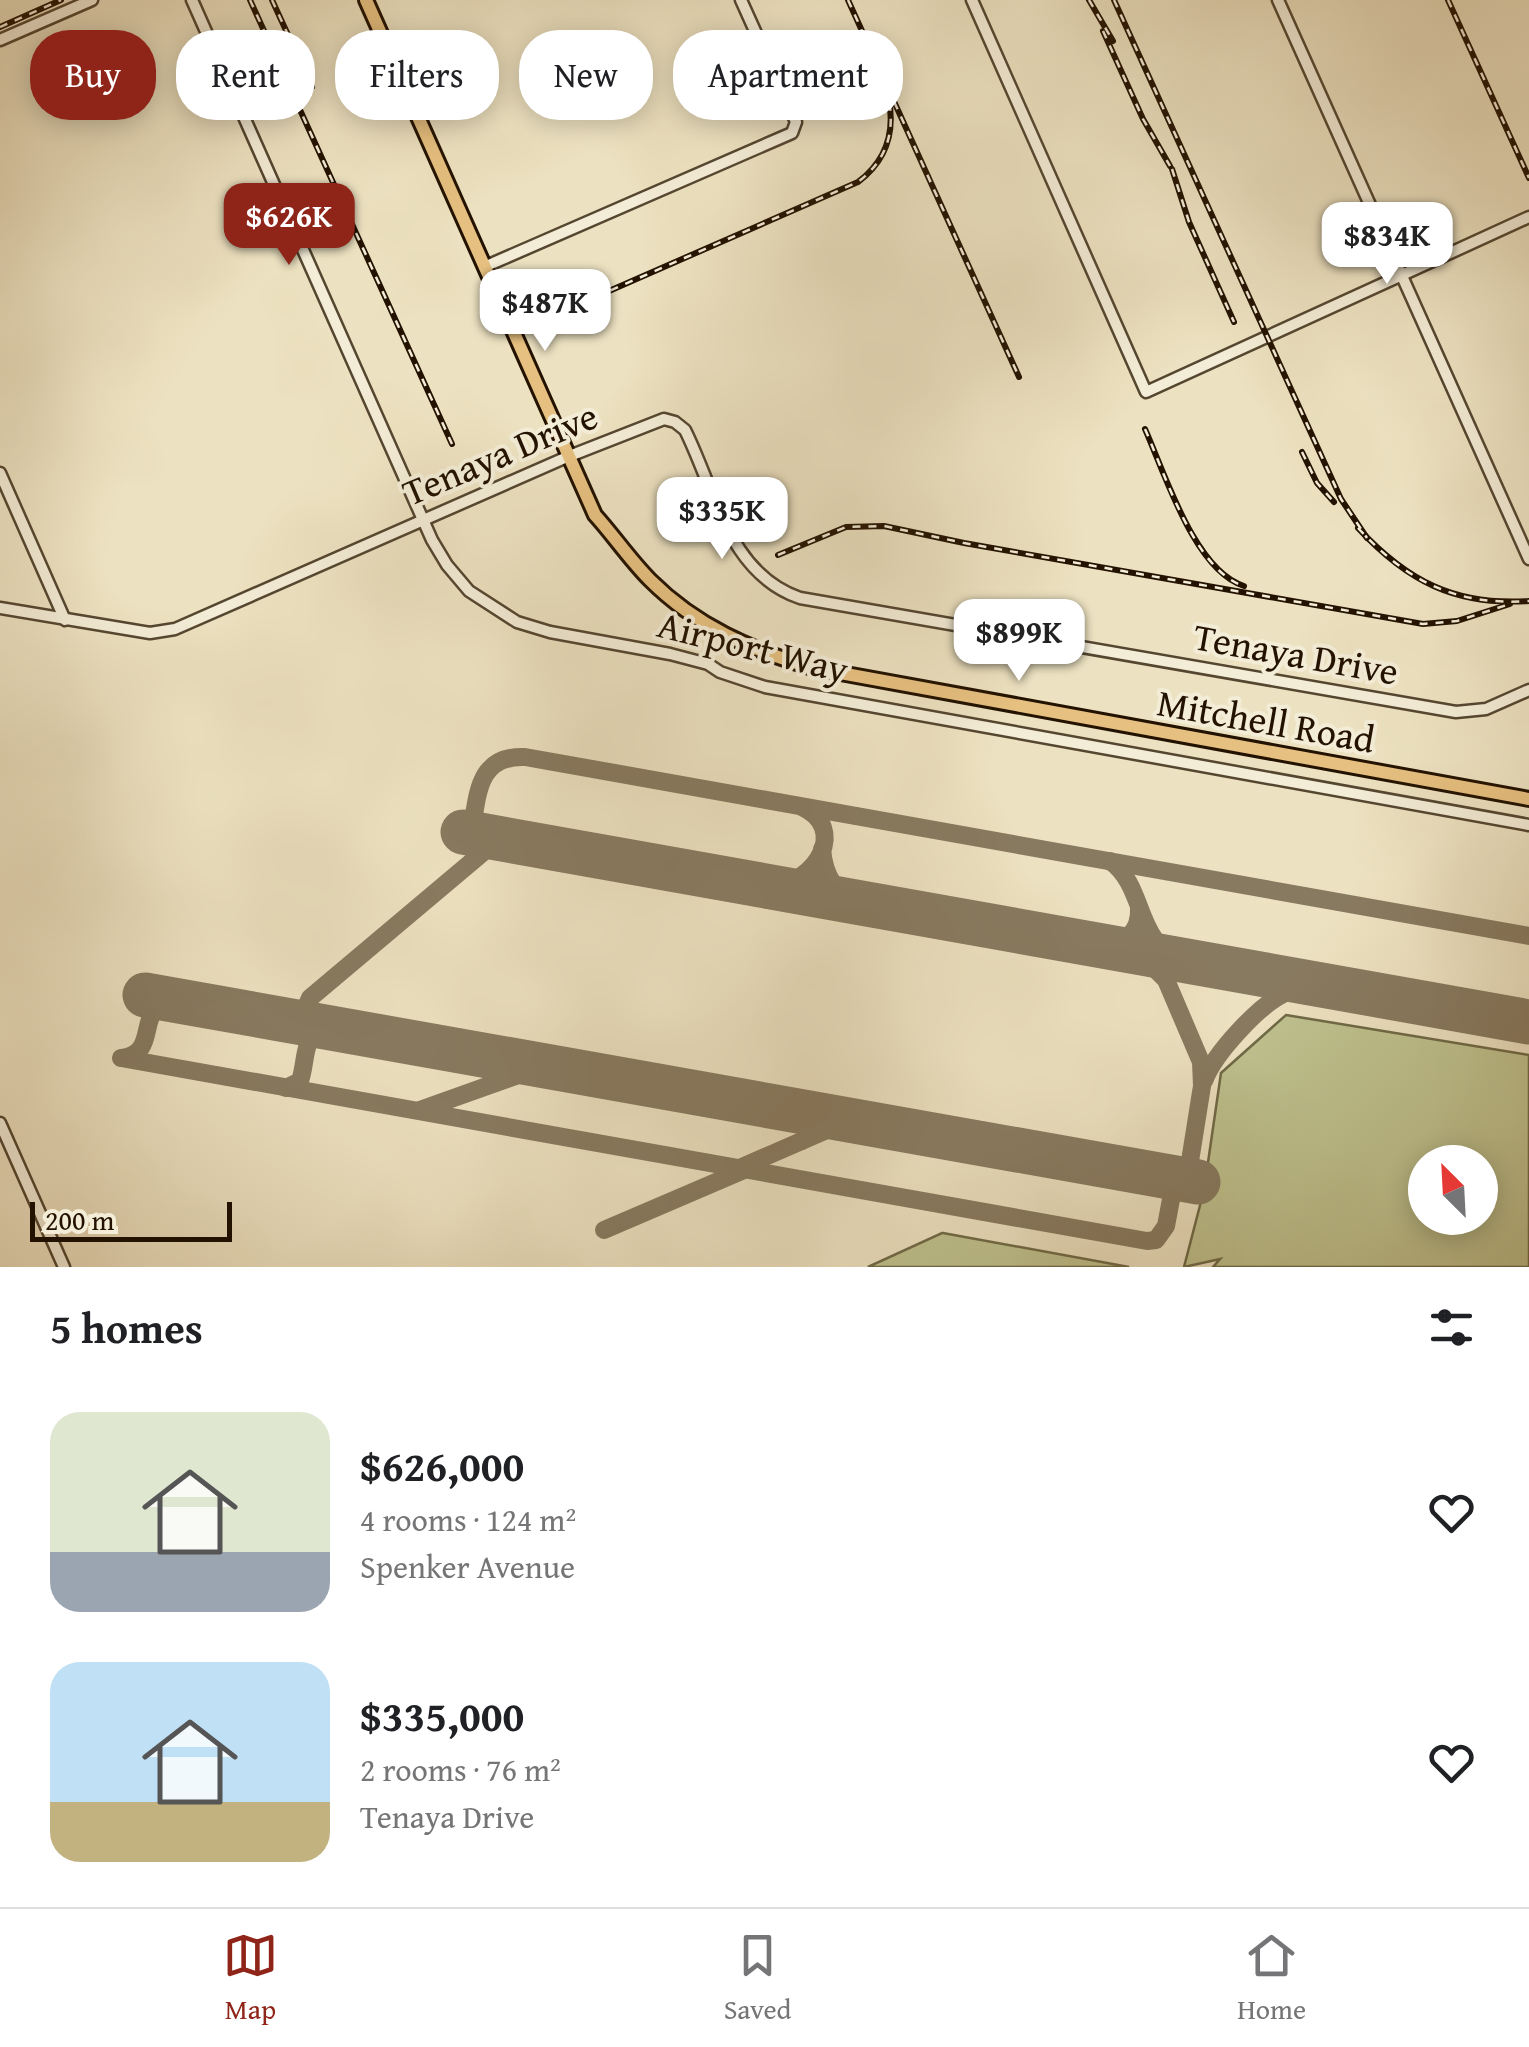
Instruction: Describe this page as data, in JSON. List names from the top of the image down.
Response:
{
  "streets": {
    "main road": ["Mitchell Road"],
    "street": ["Tenaya Drive", "Airport Way"]
  },
  "crossings": [
    ["Tenaya Drive", "Airport Way"],
    ["Tenaya Drive", "Mitchell Road"]
  ],
  "scale_bar": "200 m",
  "north": "top left",
  "page": {
    "chip": [
      "Buy",
      "Rent",
      "Filters",
      "New",
      "Apartment"
    ],
    "price": [
      "$626K",
      "$834K",
      "$487K",
      "$335K",
      "$899K"
    ],
    "scale": "200 m",
    "heading": "5 homes",
    "list": [
      {
        "name": "$626,000",
        "note": "4 rooms · 124 m² · Spenker Avenue"
      },
      {
        "name": "$335,000",
        "note": "2 rooms · 76 m² · Tenaya Drive"
      }
    ],
    "tabs": ["Map", "Saved", "Home"]
  }
}
